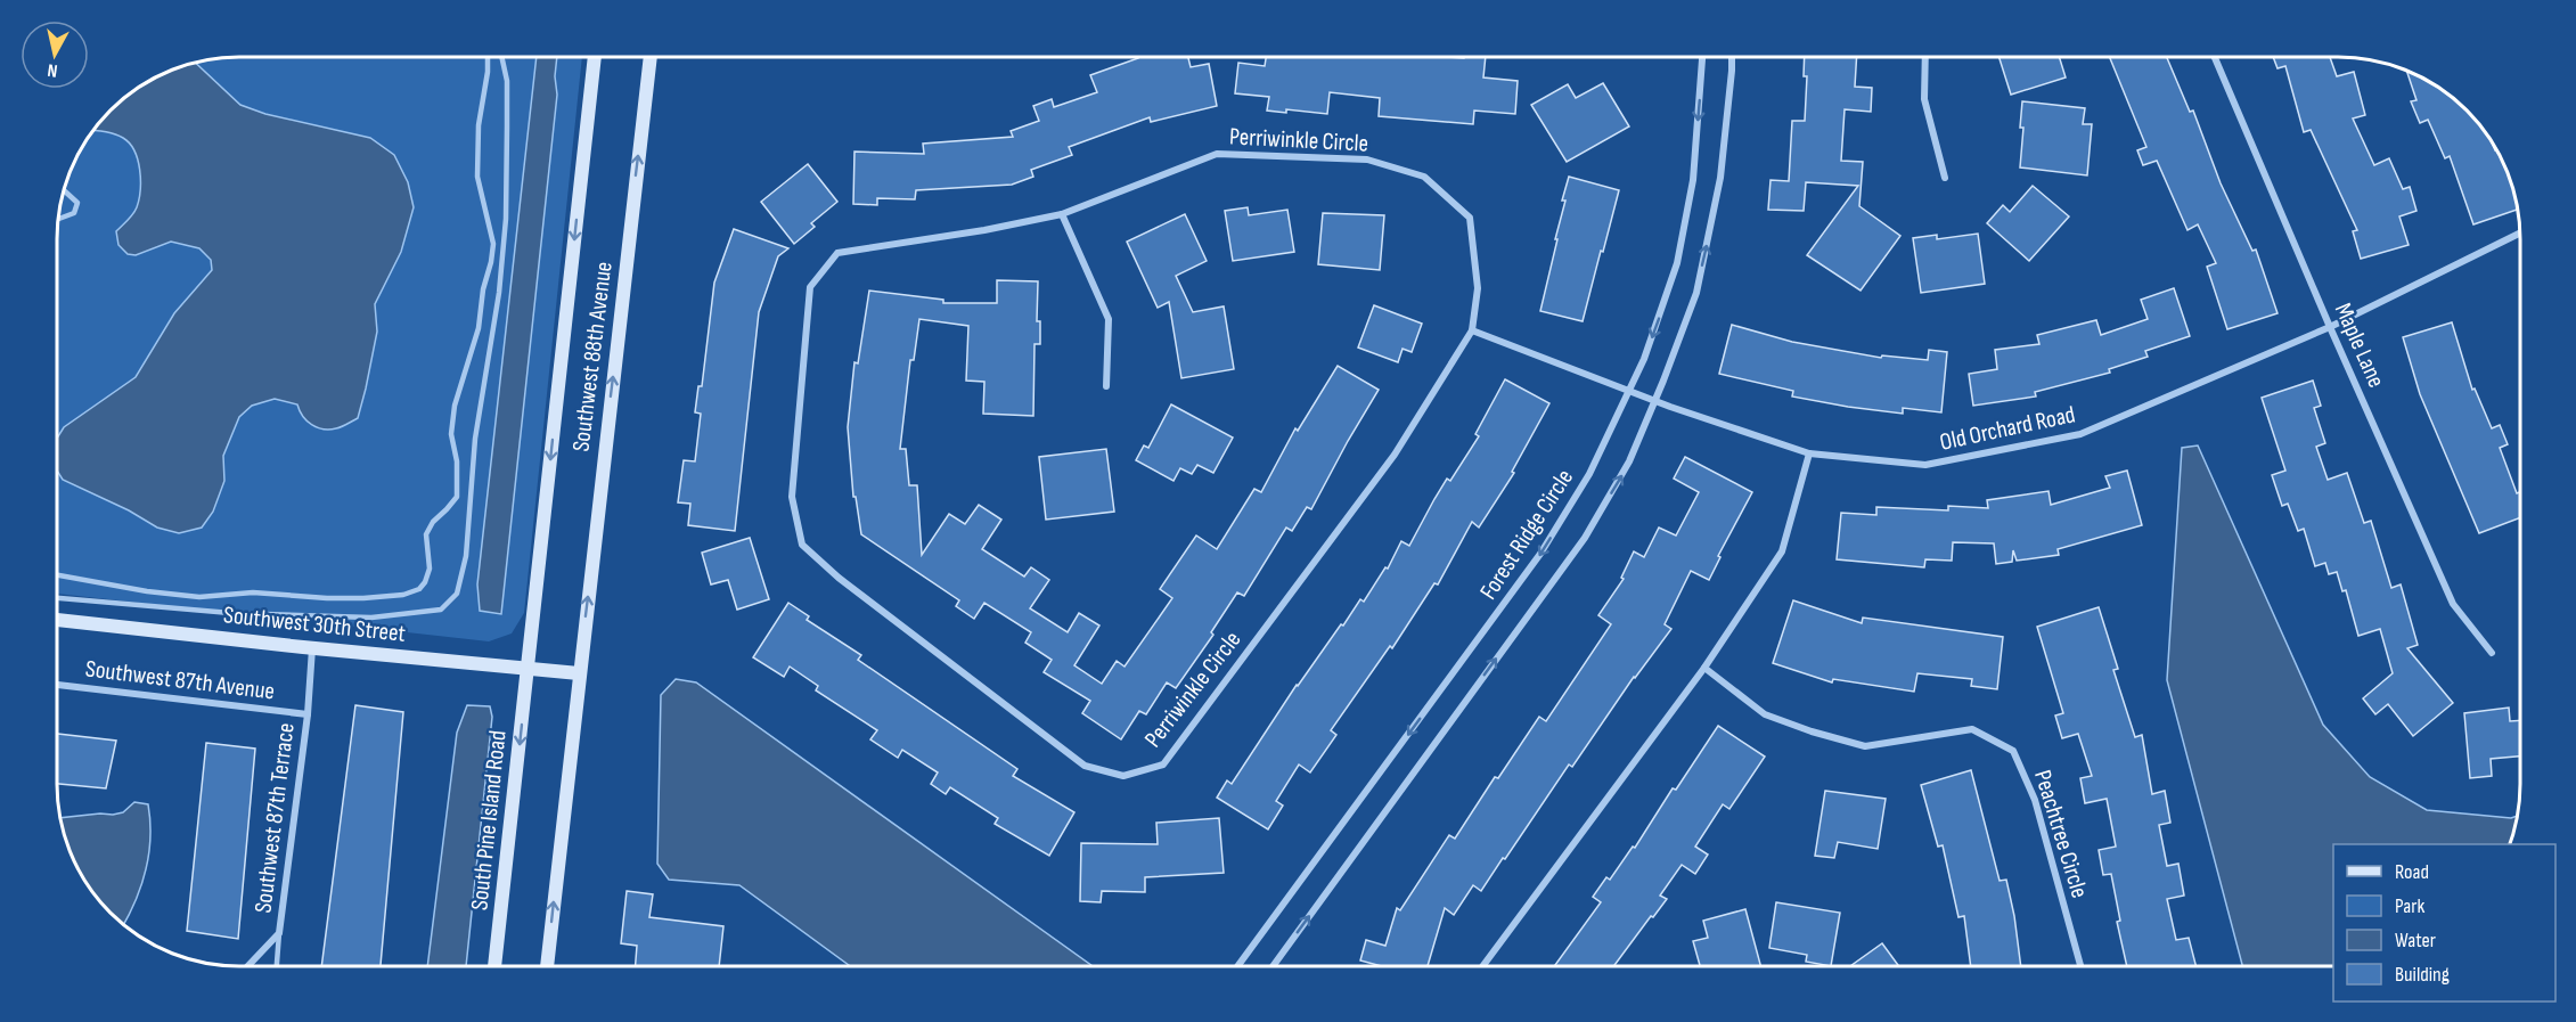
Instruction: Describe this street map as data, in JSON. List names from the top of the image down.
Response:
{
  "streets": {
    "main road": ["Southwest 88th Avenue", "Southwest 30th Street", "South Pine Island Road"],
    "street": [
      "Perriwinkle Circle",
      "Maple Lane",
      "Old Orchard Road",
      "Forest Ridge Circle",
      "Southwest 87th Avenue",
      "Southwest 87th Terrace",
      "Peachtree Circle"
    ]
  },
  "crossings": [
    ["Perriwinkle Circle", "Old Orchard Road"],
    ["Maple Lane", "Old Orchard Road"],
    ["Southwest 88th Avenue", "Southwest 30th Street"],
    ["Southwest 88th Avenue", "South Pine Island Road"],
    ["Old Orchard Road", "Forest Ridge Circle"],
    ["Southwest 30th Street", "Southwest 87th Terrace"],
    ["Southwest 30th Street", "South Pine Island Road"],
    ["Southwest 87th Avenue", "Southwest 87th Terrace"]
  ],
  "legend": [
    "Road",
    "Park",
    "Water",
    "Building"
  ],
  "north": "bottom"
}
